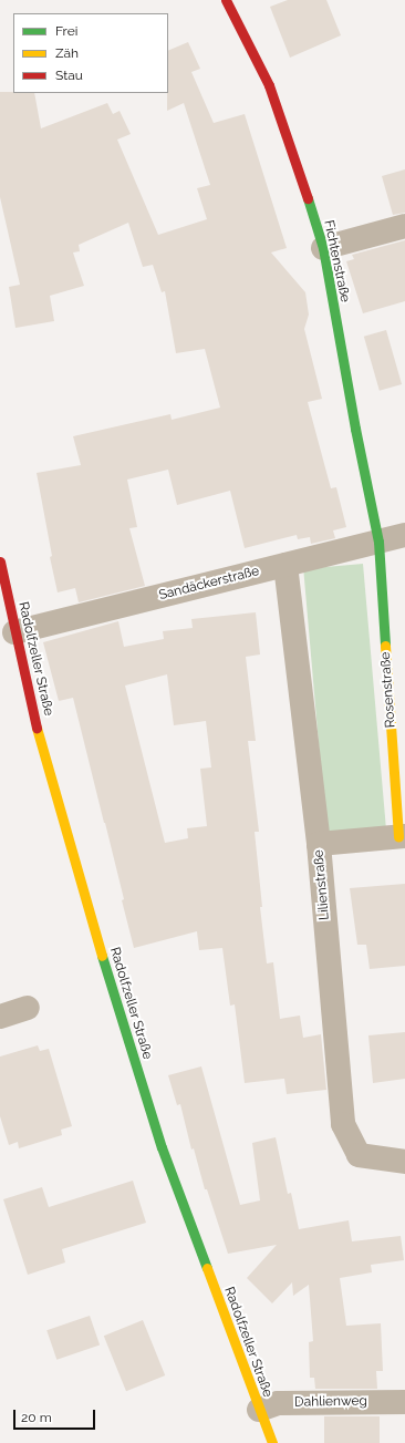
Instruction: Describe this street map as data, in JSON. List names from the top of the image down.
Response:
{
  "streets": {
    "street": [
      "Fichtenstraße",
      "Sandäckerstraße",
      "Radolfzeller Straße",
      "Rosenstraße",
      "Lilienstraße",
      "Dahlienweg"
    ]
  },
  "crossings": [
    ["Fichtenstraße", "Sandäckerstraße"],
    ["Fichtenstraße", "Rosenstraße"],
    ["Sandäckerstraße", "Radolfzeller Straße"],
    ["Sandäckerstraße", "Rosenstraße"],
    ["Sandäckerstraße", "Lilienstraße"],
    ["Radolfzeller Straße", "Dahlienweg"],
    ["Rosenstraße", "Lilienstraße"]
  ],
  "legend": ["Frei", "Zäh", "Stau"],
  "scale_bar": "20 m"
}
